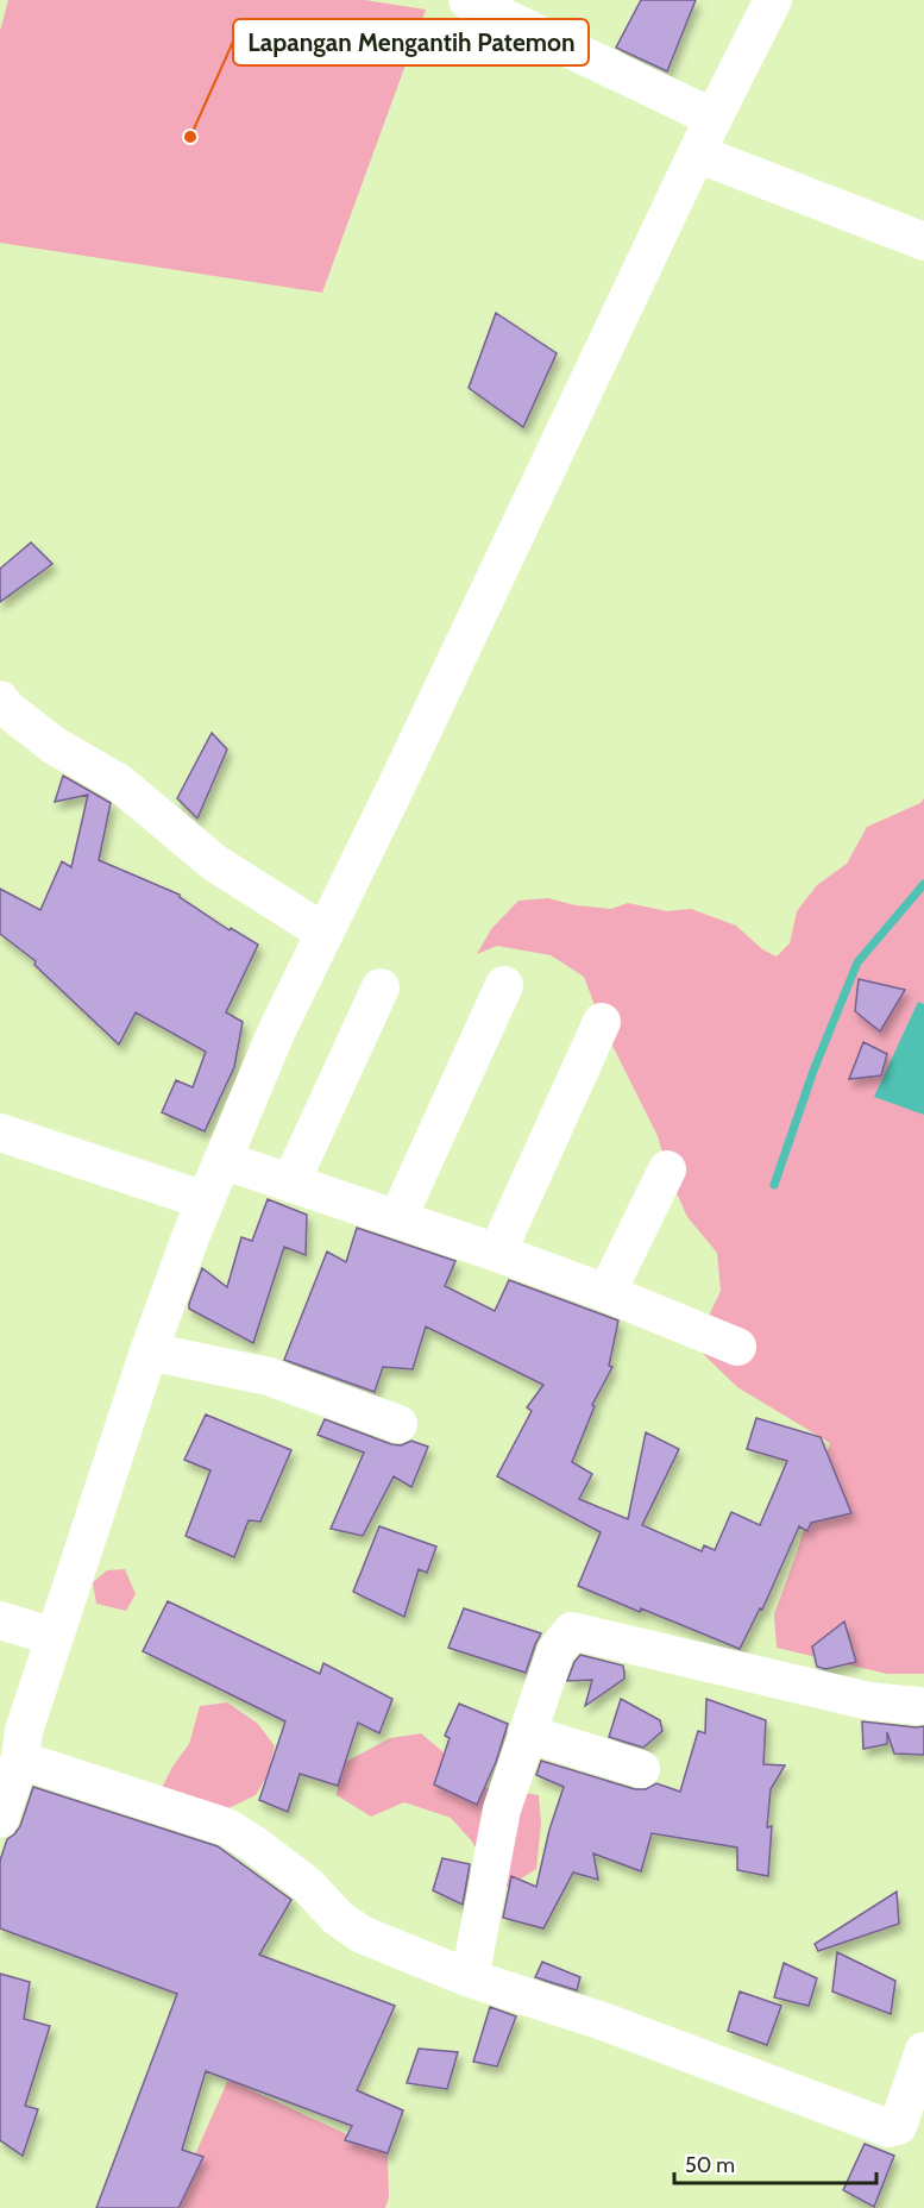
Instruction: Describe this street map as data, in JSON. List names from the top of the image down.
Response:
{
  "places": ["Lapangan Mengantih Patemon"],
  "scale_bar": "50 m"
}
